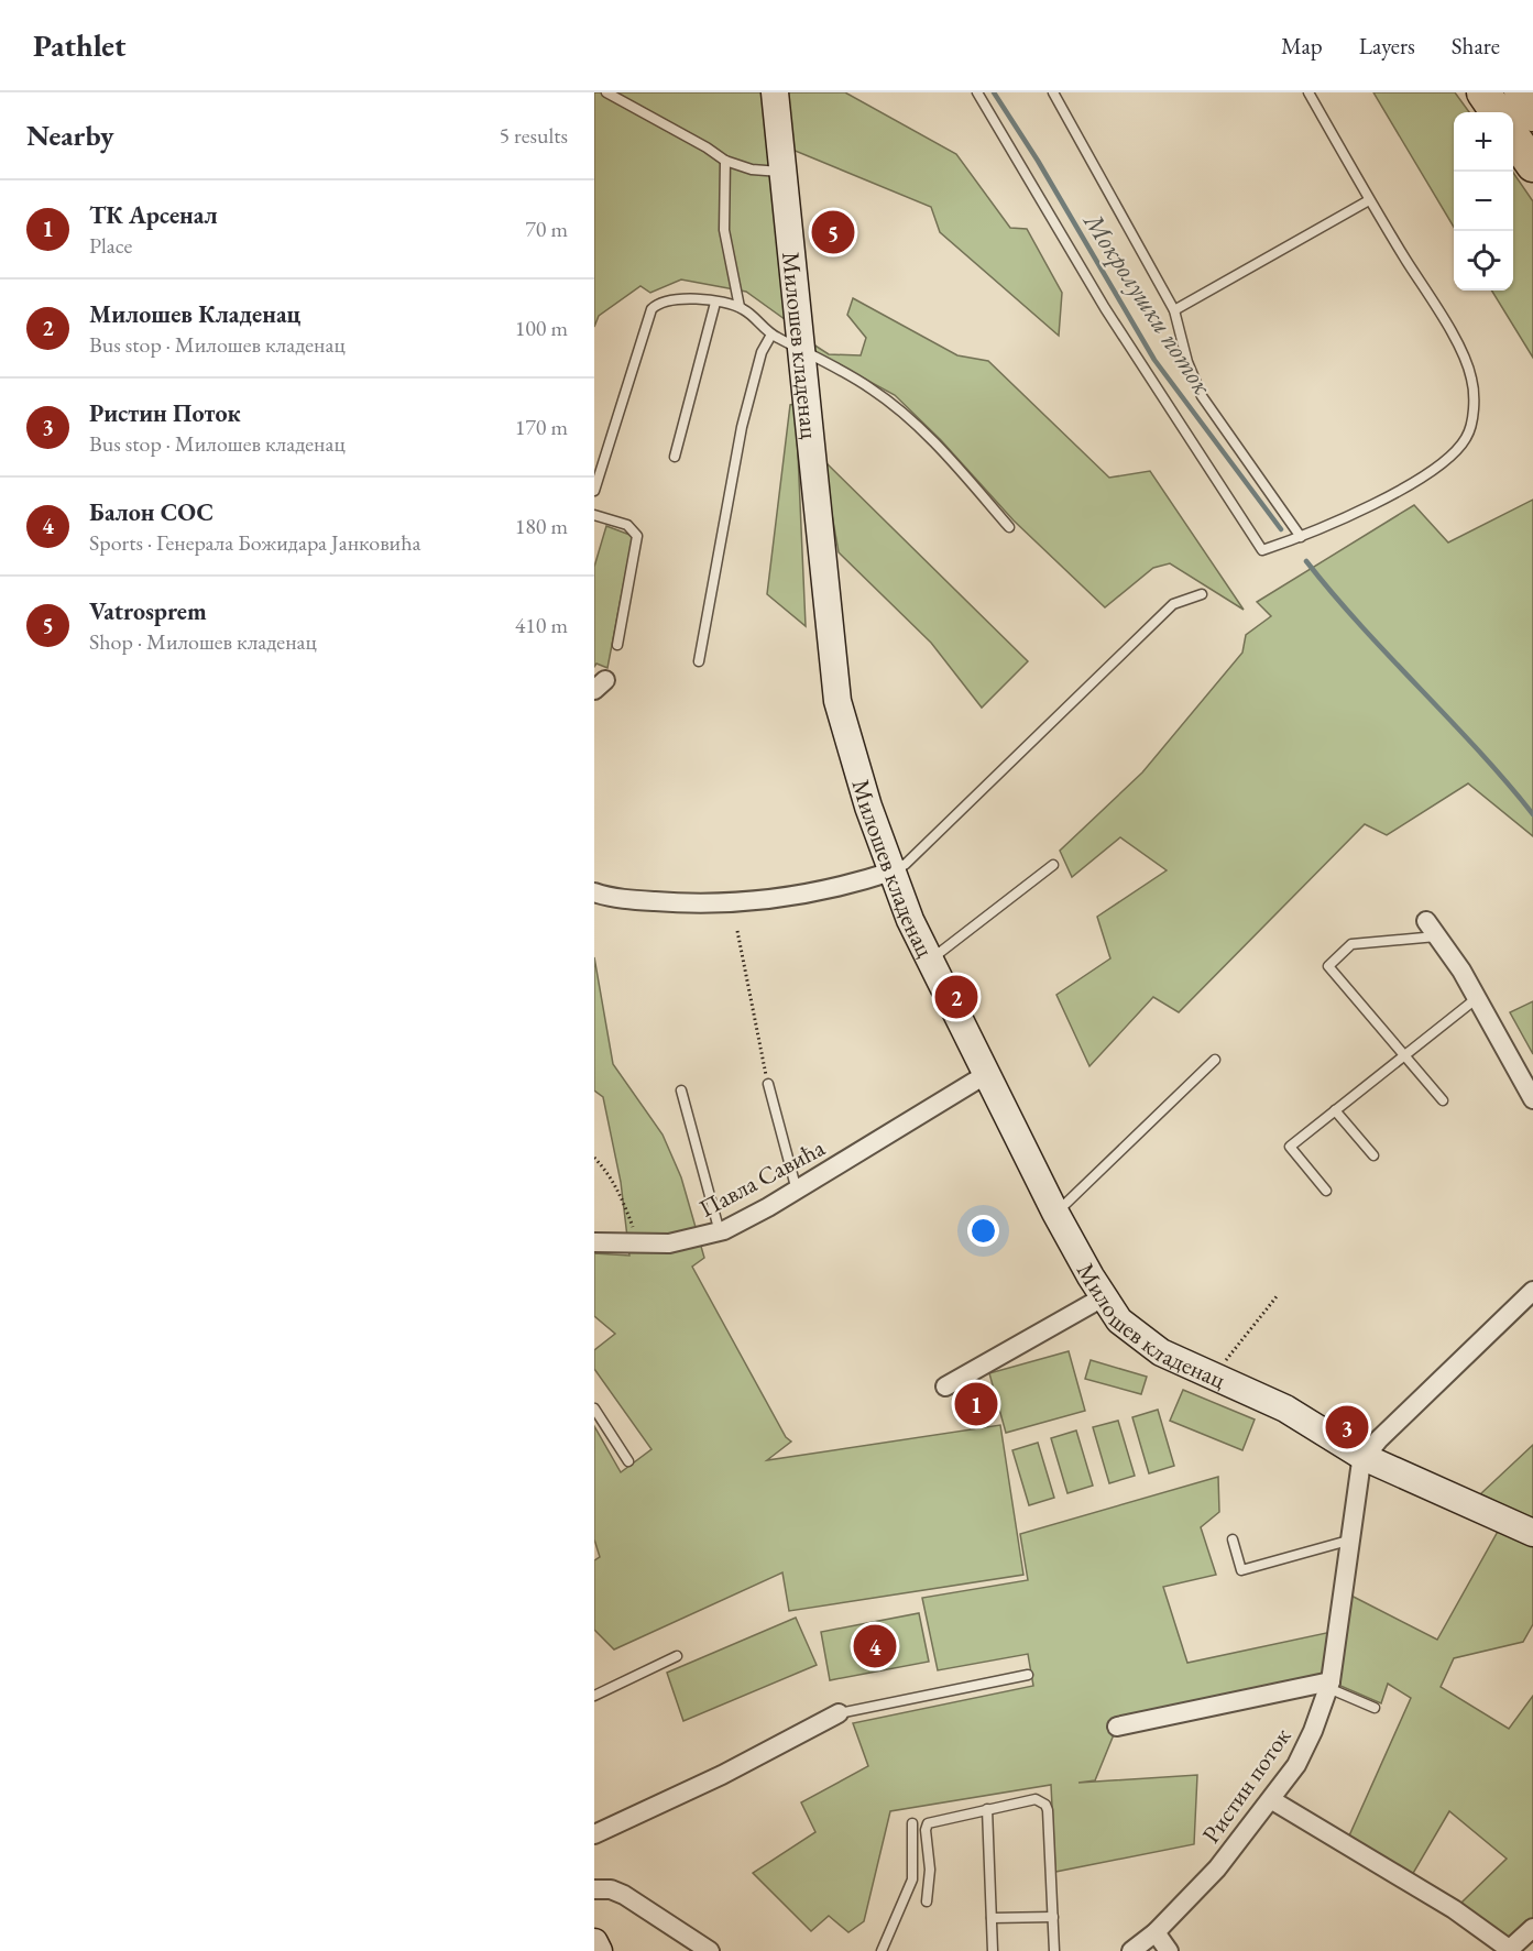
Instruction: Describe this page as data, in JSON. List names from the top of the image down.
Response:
{
  "streets": {
    "street": ["Милошев кладенац", "Павла Савића", "Ристин поток"]
  },
  "crossings": [
    ["Милошев кладенац", "Павла Савића"],
    ["Милошев кладенац", "Ристин поток"]
  ],
  "water": ["Мокролушки поток"],
  "page": {
    "header": "Pathlet",
    "nav": ["Map", "Layers", "Share"],
    "heading": ["Nearby", "5 results"],
    "map_buttons": ["+", "−"],
    "list": [
      {
        "mark": "1",
        "name": "ТК Арсенал",
        "note": "Place",
        "value": "70 m"
      },
      {
        "mark": "2",
        "name": "Милошев Кладенац",
        "note": "Bus stop · Милошев кладенац",
        "value": "100 m"
      },
      {
        "mark": "3",
        "name": "Ристин Поток",
        "note": "Bus stop · Милошев кладенац",
        "value": "170 m"
      },
      {
        "mark": "4",
        "name": "Балон СОС",
        "note": "Sports · Генерала Божидара Јанковића",
        "value": "180 m"
      },
      {
        "mark": "5",
        "name": "Vatrosprem",
        "note": "Shop · Милошев кладенац",
        "value": "410 m"
      }
    ],
    "pins": [
      "5",
      "2",
      "1",
      "3",
      "4"
    ]
  }
}
